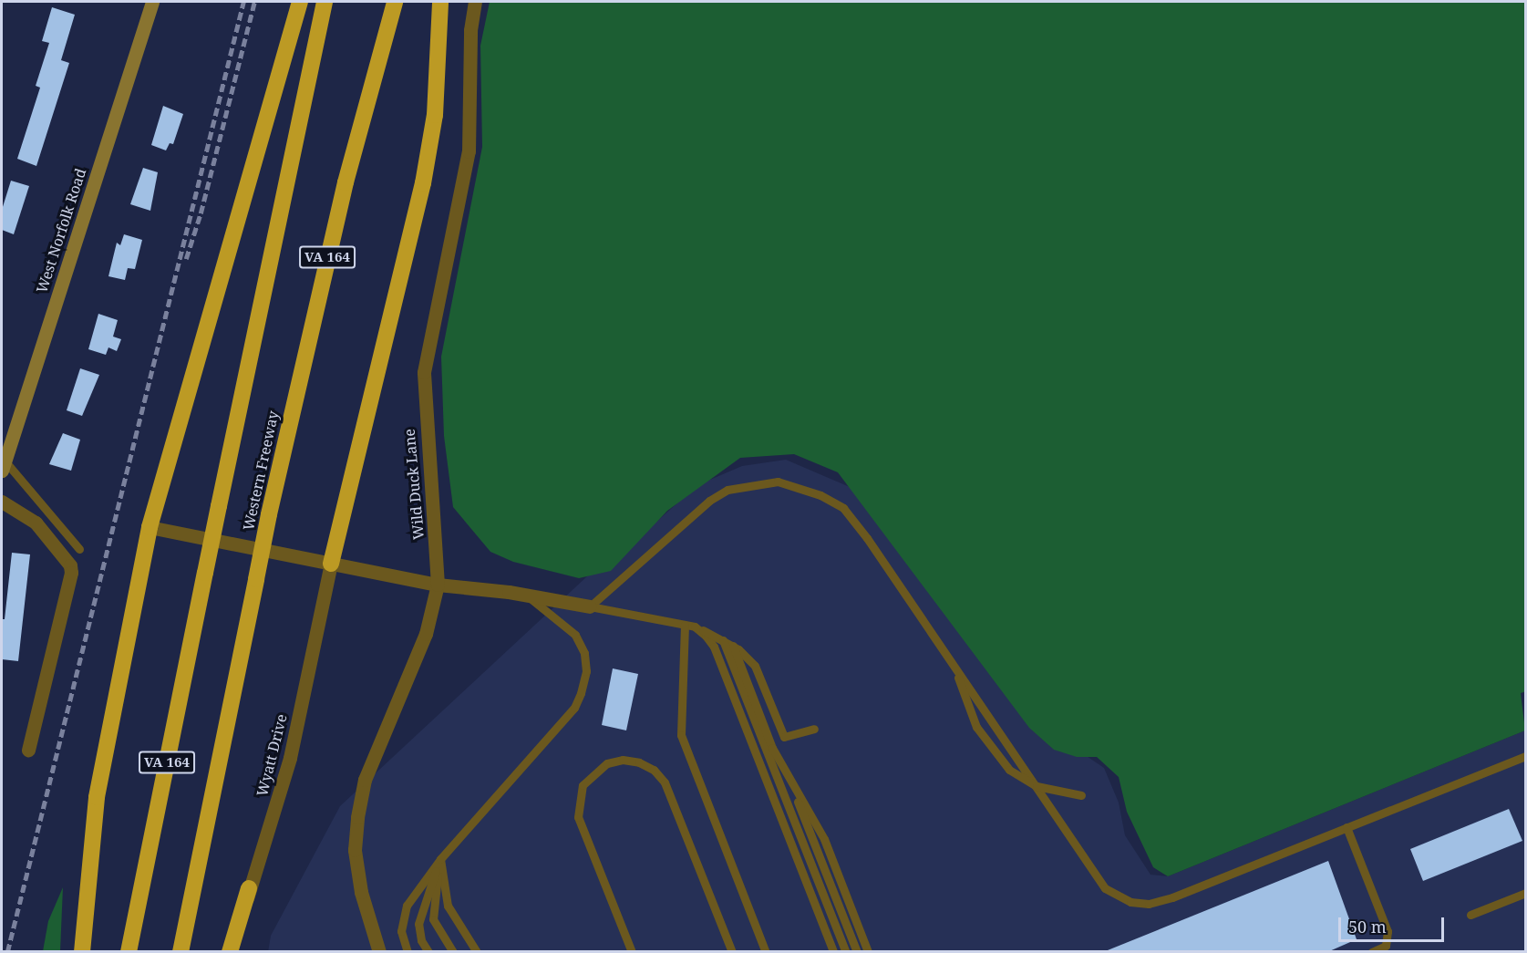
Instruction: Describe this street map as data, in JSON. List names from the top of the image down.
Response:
{
  "streets": {
    "highway": ["VA 164", "Western Freeway"],
    "street": ["West Norfolk Road", "Wild Duck Lane", "Wyatt Drive"]
  },
  "scale_bar": "50 m"
}
